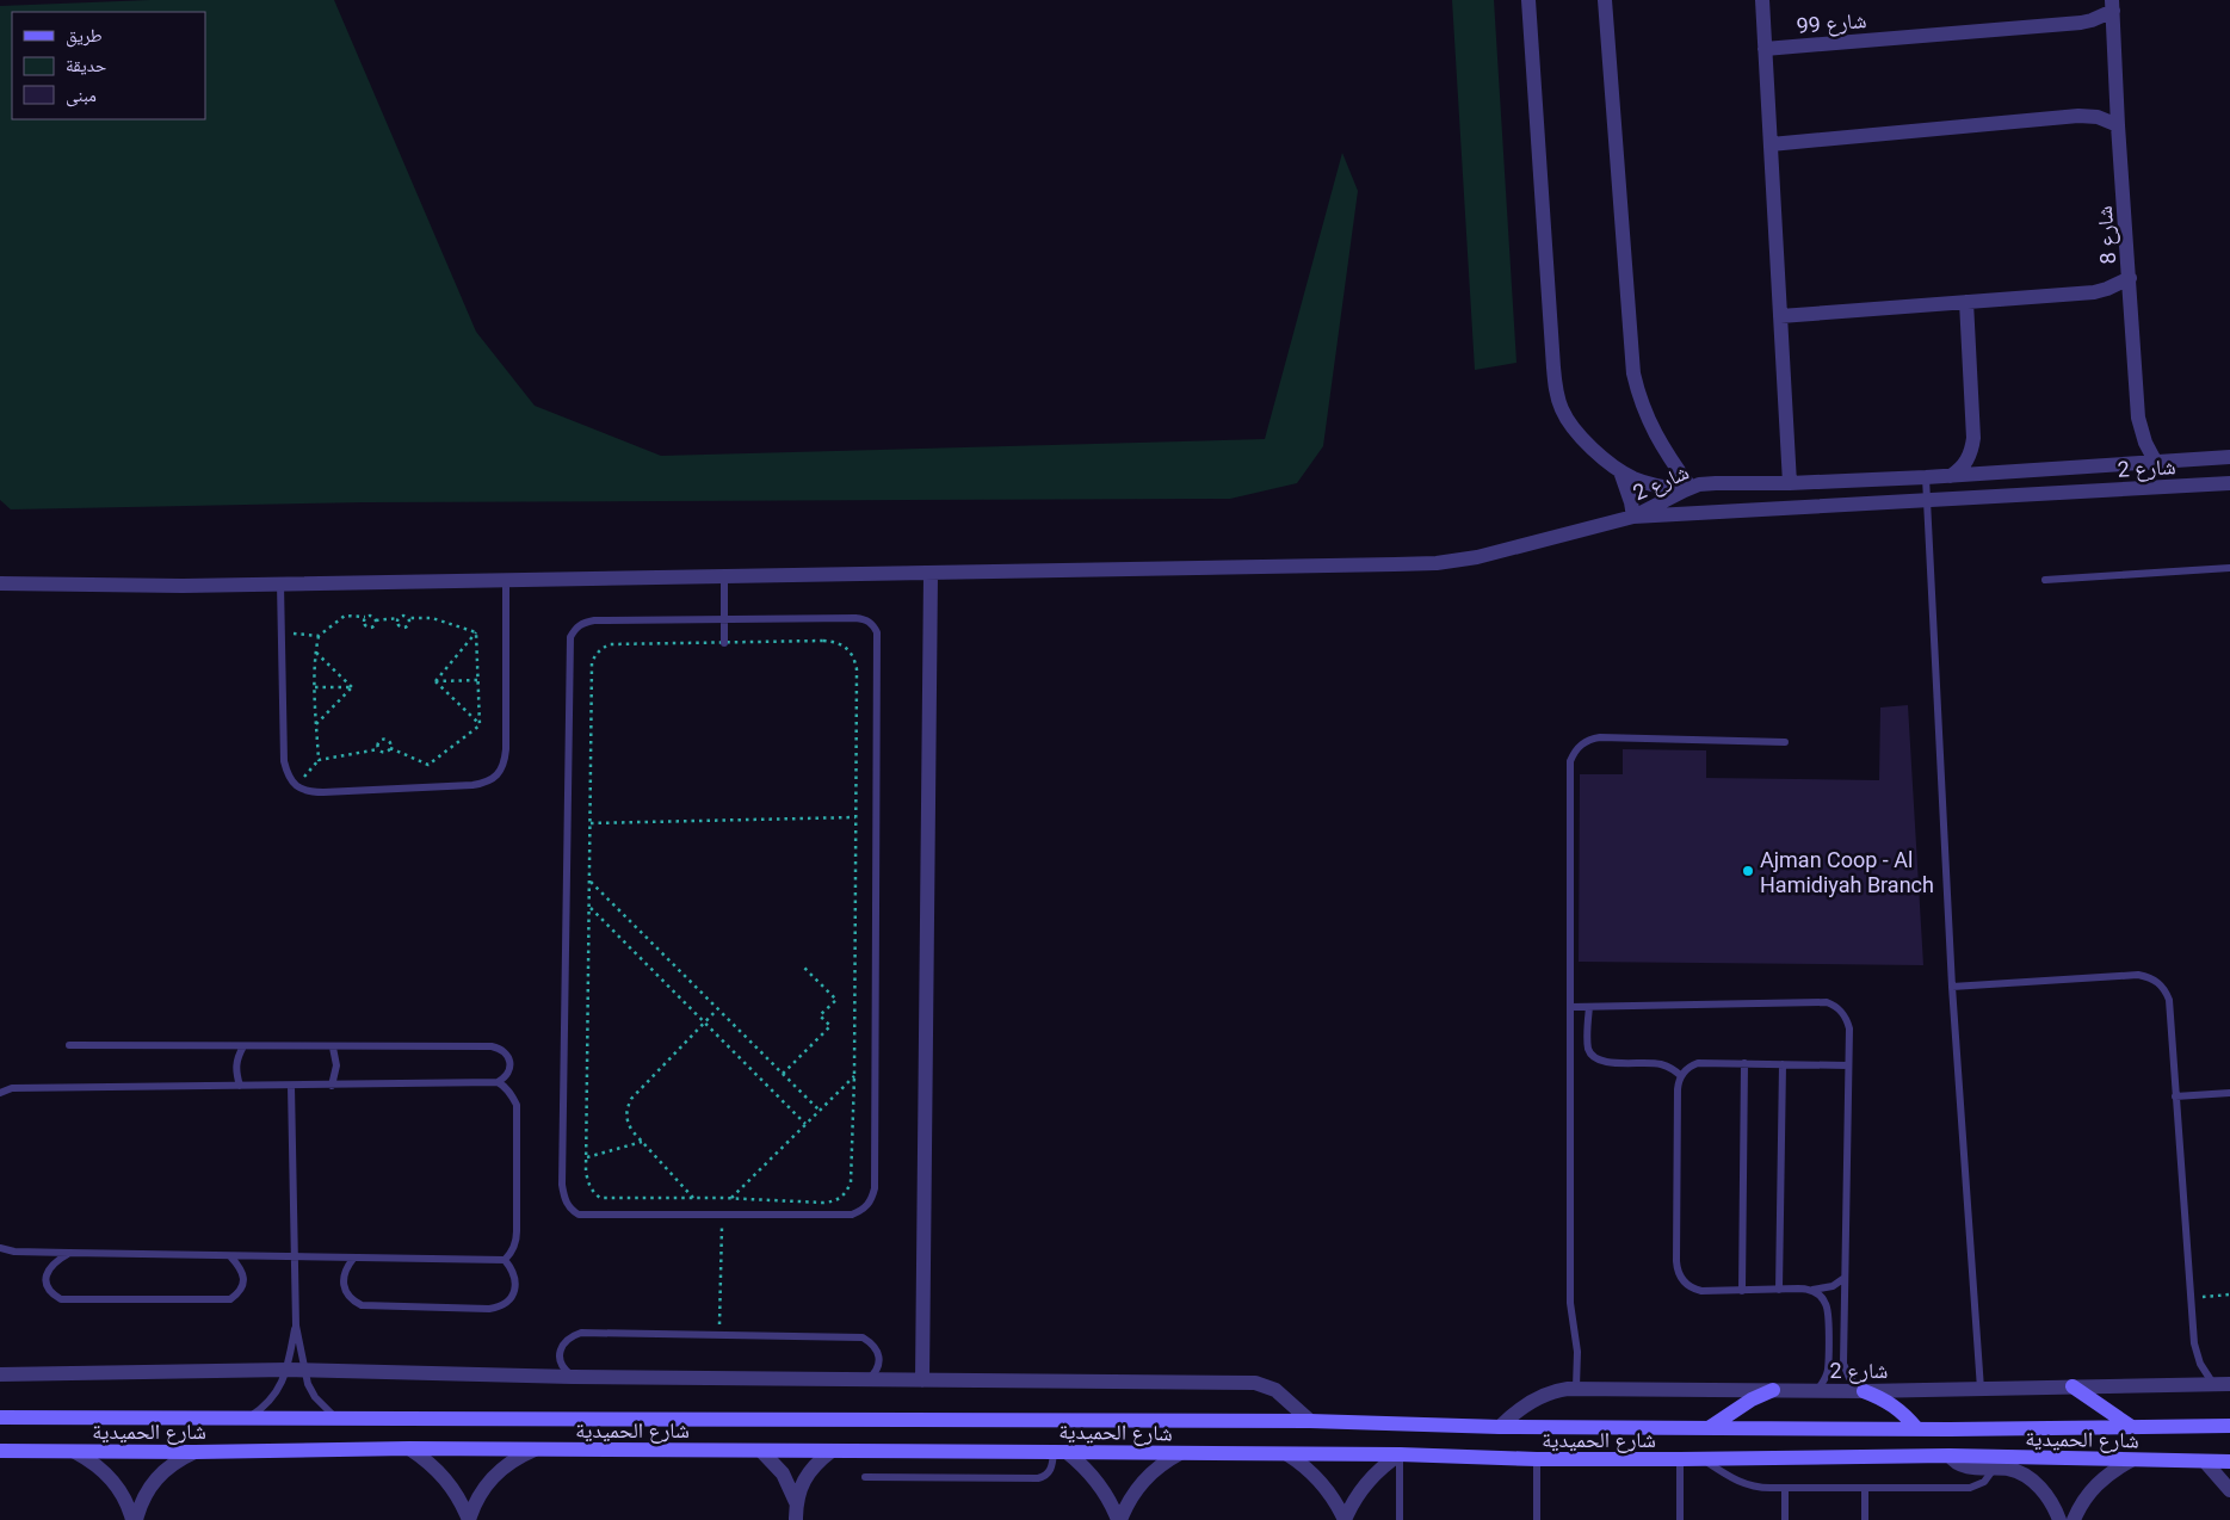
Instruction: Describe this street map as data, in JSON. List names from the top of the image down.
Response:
{
  "streets": {
    "street": [
      "شارع 99",
      "شارع 8",
      "شارع 2",
      "شارع الحميدية"
    ]
  },
  "crossings": [
    ["شارع 99", "شارع 8"],
    ["شارع 8", "شارع 2"],
    ["شارع 2", "شارع الحميدية"]
  ],
  "places": ["Ajman Coop - Al Hamidiyah Branch"],
  "legend": ["طريق", "حديقة", "مبنى"]
}
